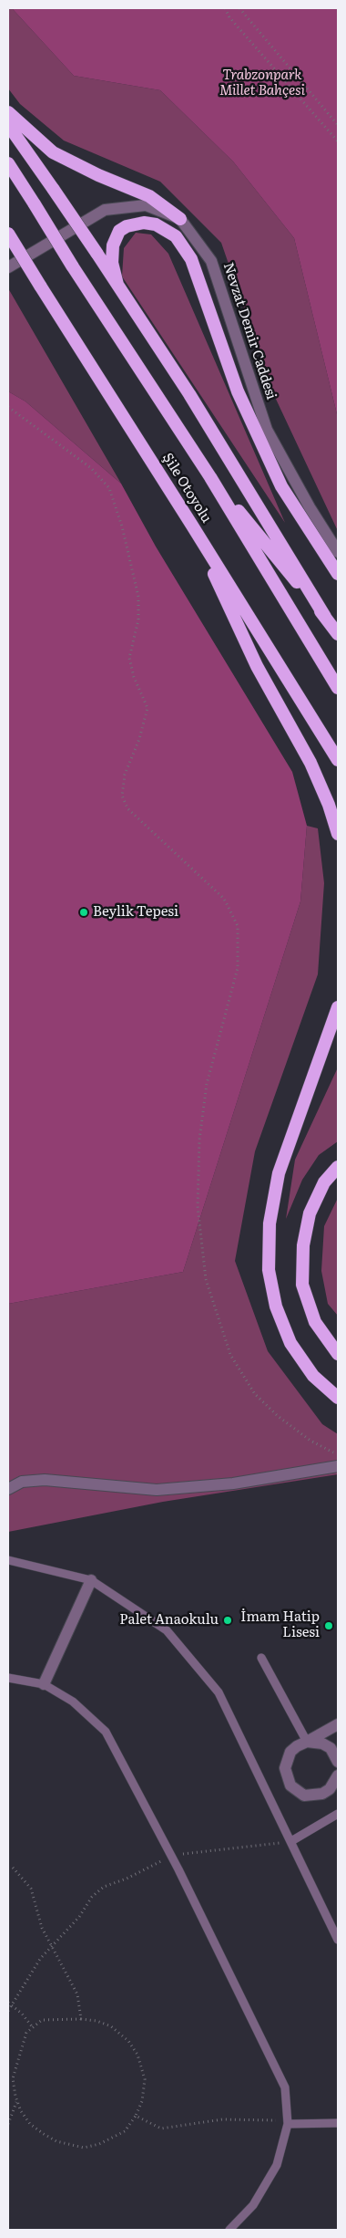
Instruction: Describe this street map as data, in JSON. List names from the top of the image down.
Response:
{
  "streets": {
    "highway": ["Şile Otoyolu"],
    "street": ["Nevzat Demir Caddesi"]
  },
  "parks": ["Trabzonpark Millet Bahçesi"],
  "places": ["Beylik Tepesi", "Palet Anaokulu", "İmam Hatip Lisesi"]
}
